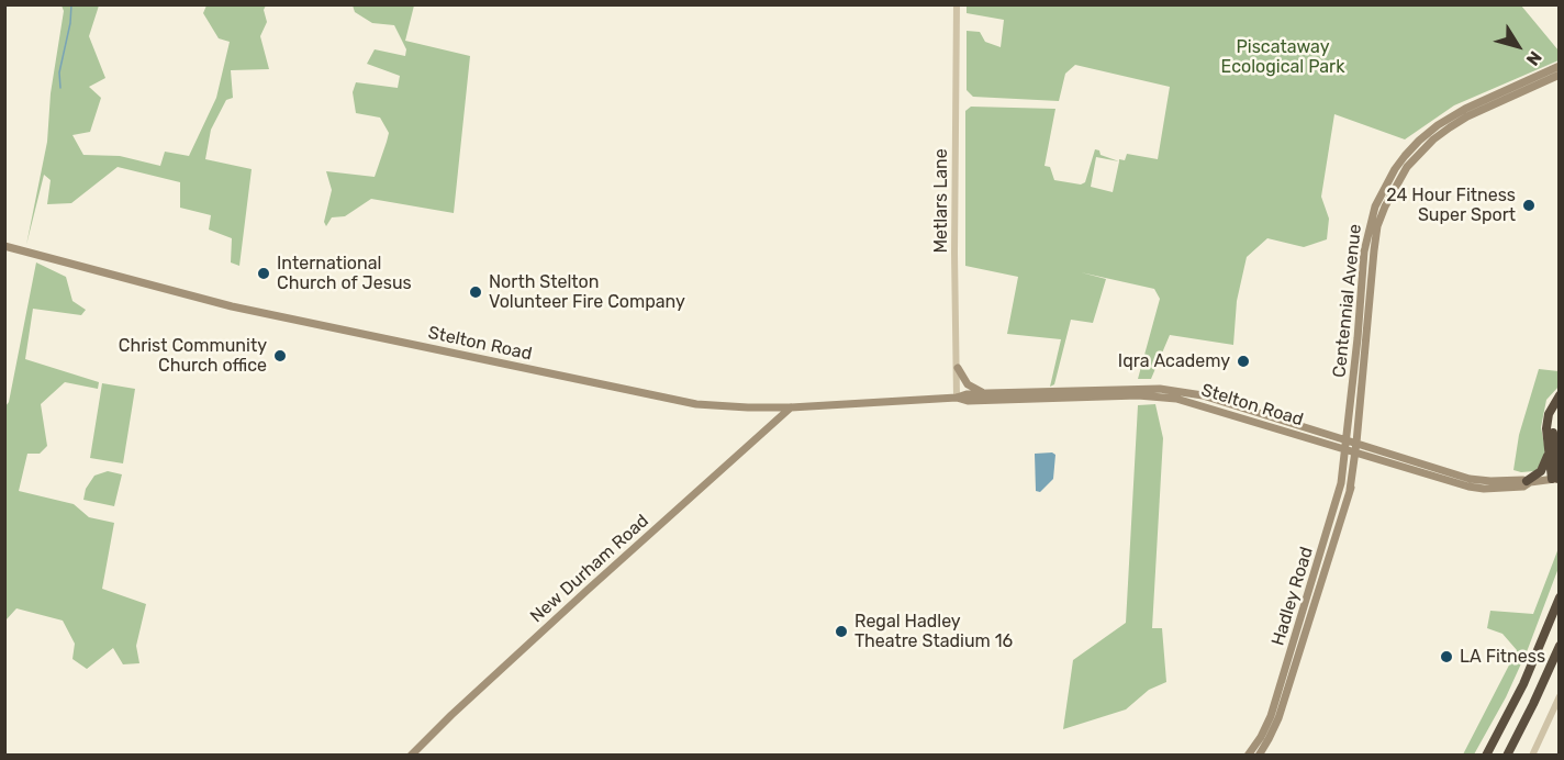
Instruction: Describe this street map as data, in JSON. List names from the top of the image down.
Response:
{
  "streets": {
    "main road": [
      "Centennial Avenue",
      "Stelton Road",
      "New Durham Road",
      "Hadley Road"
    ],
    "street": ["Metlars Lane"]
  },
  "crossings": [
    ["Metlars Lane", "Stelton Road"],
    ["Centennial Avenue", "Stelton Road"],
    ["Centennial Avenue", "Hadley Road"],
    ["Stelton Road", "New Durham Road"],
    ["Stelton Road", "Hadley Road"]
  ],
  "parks": ["Piscataway Ecological Park"],
  "places": [
    "24 Hour Fitness Super Sport",
    "International Church of Jesus",
    "North Stelton Volunteer Fire Company",
    "Christ Community Church office",
    "Iqra Academy",
    "Regal Hadley Theatre Stadium 16",
    "LA Fitness"
  ],
  "north": "bottom right"
}
